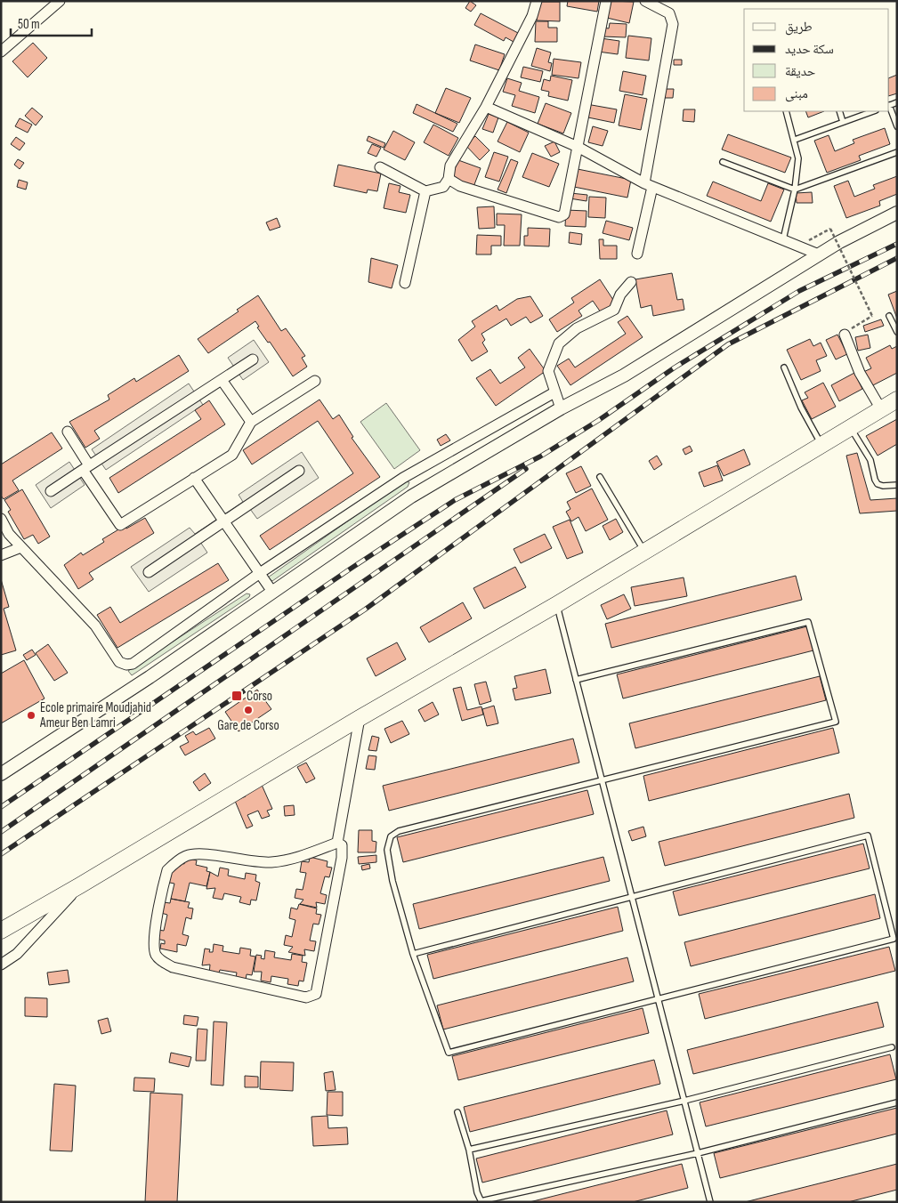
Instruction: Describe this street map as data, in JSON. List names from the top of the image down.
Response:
{
  "places": {
    "transit": ["Corso"],
    "other": ["Gare de Corso", "Ecole primaire Moudjahid Ameur Ben Lamri"]
  },
  "legend": [
    "طريق",
    "سكة حديد",
    "حديقة",
    "مبنى"
  ],
  "scale_bar": "50 m"
}
